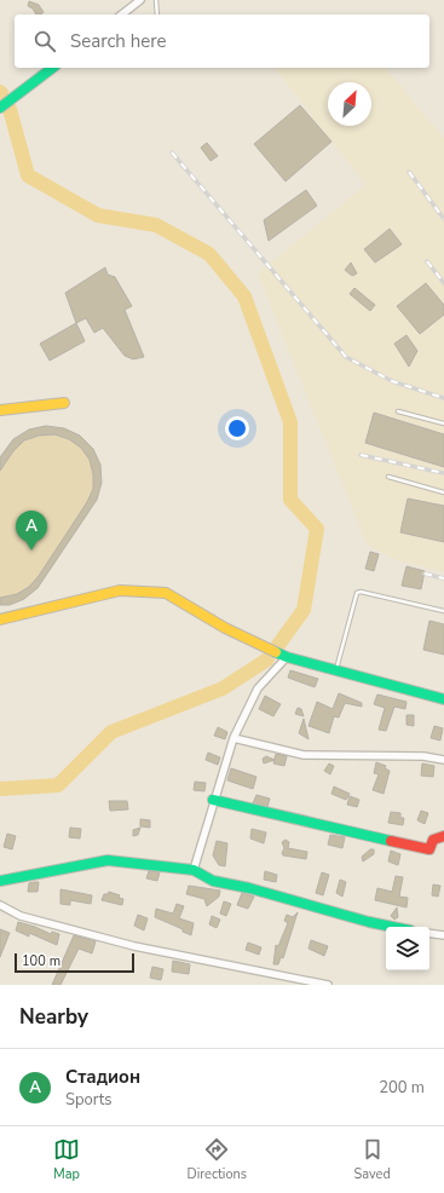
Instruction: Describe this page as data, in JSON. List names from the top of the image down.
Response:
{
  "scale_bar": "100 m",
  "north": "top right",
  "page": {
    "search": "Search here",
    "pins": "A",
    "scale": "100 m",
    "heading": "Nearby",
    "list": [
      {
        "mark": "A",
        "name": "Стадион",
        "note": "Sports",
        "value": "200 m"
      }
    ],
    "nav": ["Map", "Directions", "Saved"]
  }
}
